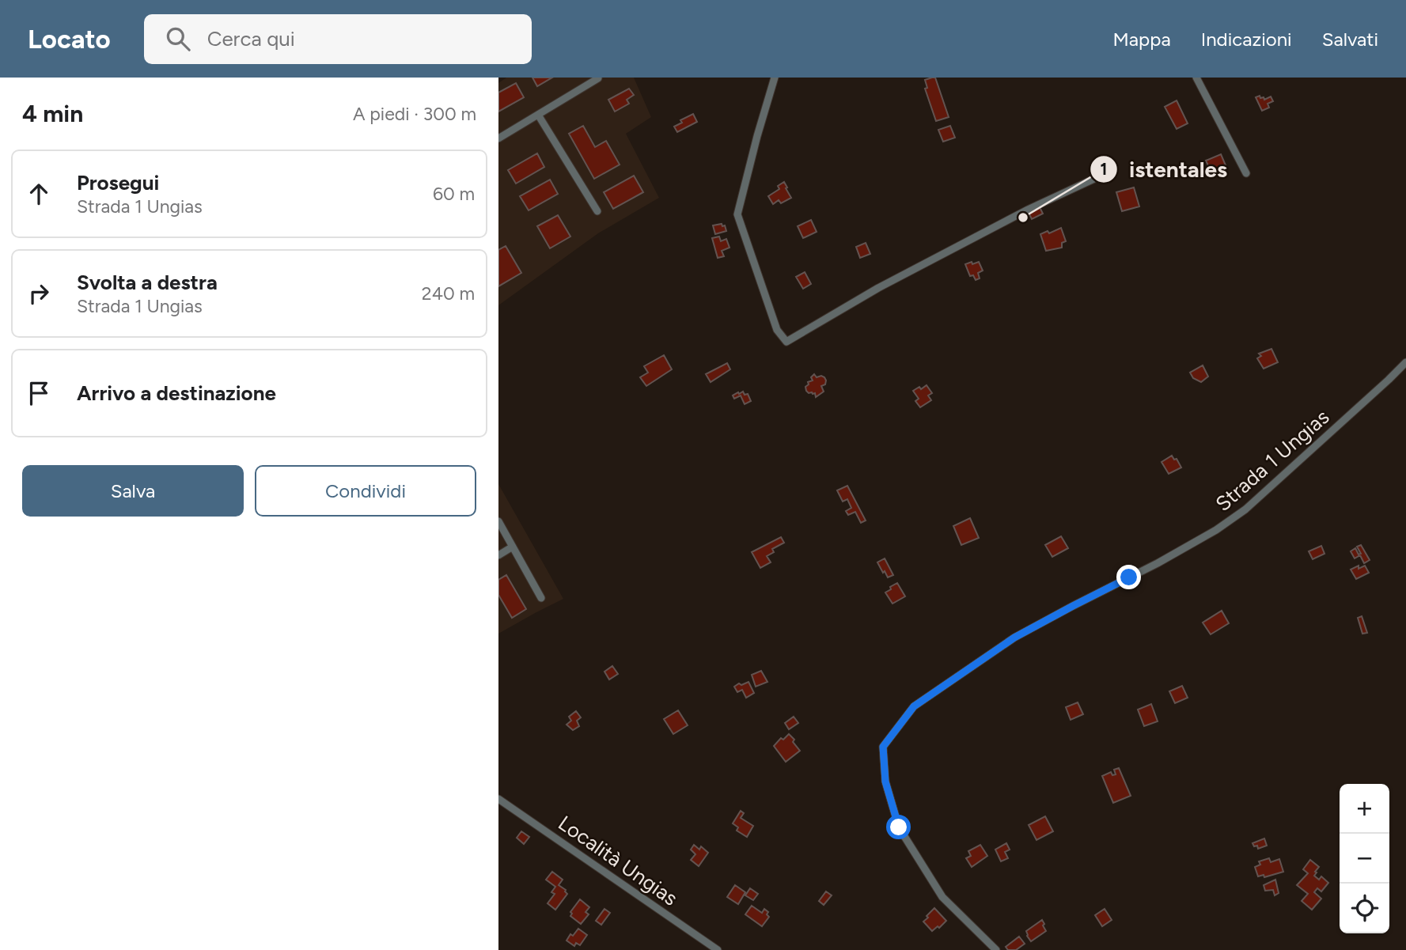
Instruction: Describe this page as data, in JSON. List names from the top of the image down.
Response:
{
  "streets": {
    "street": ["Strada 1 Ungias", "Località Ungias"]
  },
  "places": ["istentales"],
  "page": {
    "header": "Locato",
    "search": "Cerca qui",
    "nav": ["Mappa", "Indicazioni", "Salvati"],
    "heading": ["4 min", "A piedi · 300 m"],
    "list": [
      ["Prosegui", "Strada 1 Ungias", "60 m"],
      ["Svolta a destra", "Strada 1 Ungias", "240 m"],
      "Arrivo a destinazione"
    ],
    "buttons": ["Salva", "Condividi"],
    "map_buttons": ["+", "−"]
  }
}
